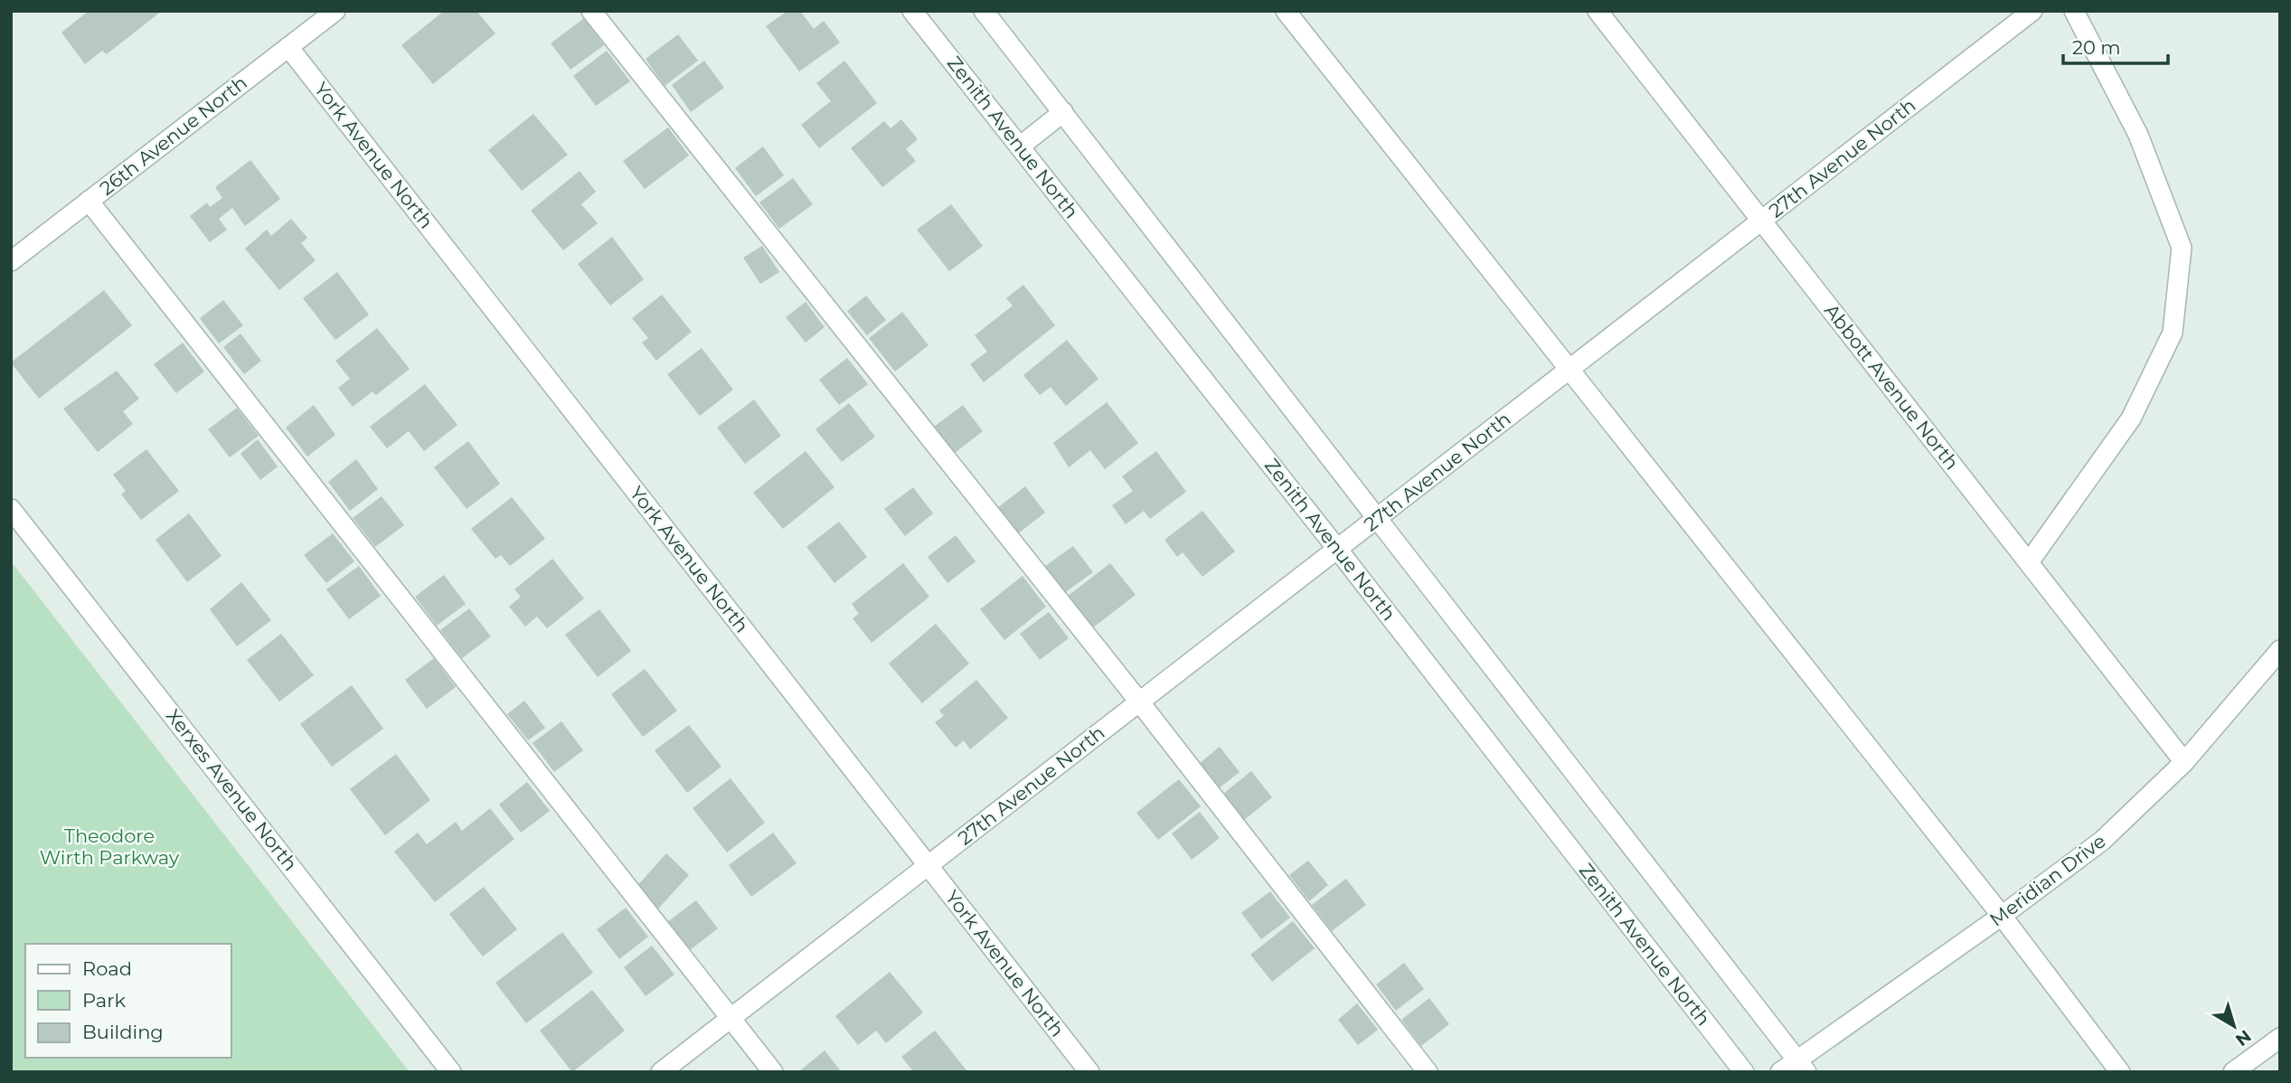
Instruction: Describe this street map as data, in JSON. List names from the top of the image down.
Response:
{
  "streets": {
    "street": [
      "26th Avenue North",
      "Zenith Avenue North",
      "York Avenue North",
      "27th Avenue North",
      "Abbott Avenue North",
      "Xerxes Avenue North",
      "Meridian Drive"
    ]
  },
  "crossings": [
    ["26th Avenue North", "York Avenue North"],
    ["Zenith Avenue North", "27th Avenue North"],
    ["York Avenue North", "27th Avenue North"],
    ["27th Avenue North", "Abbott Avenue North"],
    ["Abbott Avenue North", "Meridian Drive"]
  ],
  "parks": ["Theodore Wirth Parkway"],
  "legend": ["Road", "Park", "Building"],
  "scale_bar": "20 m",
  "north": "bottom right"
}
